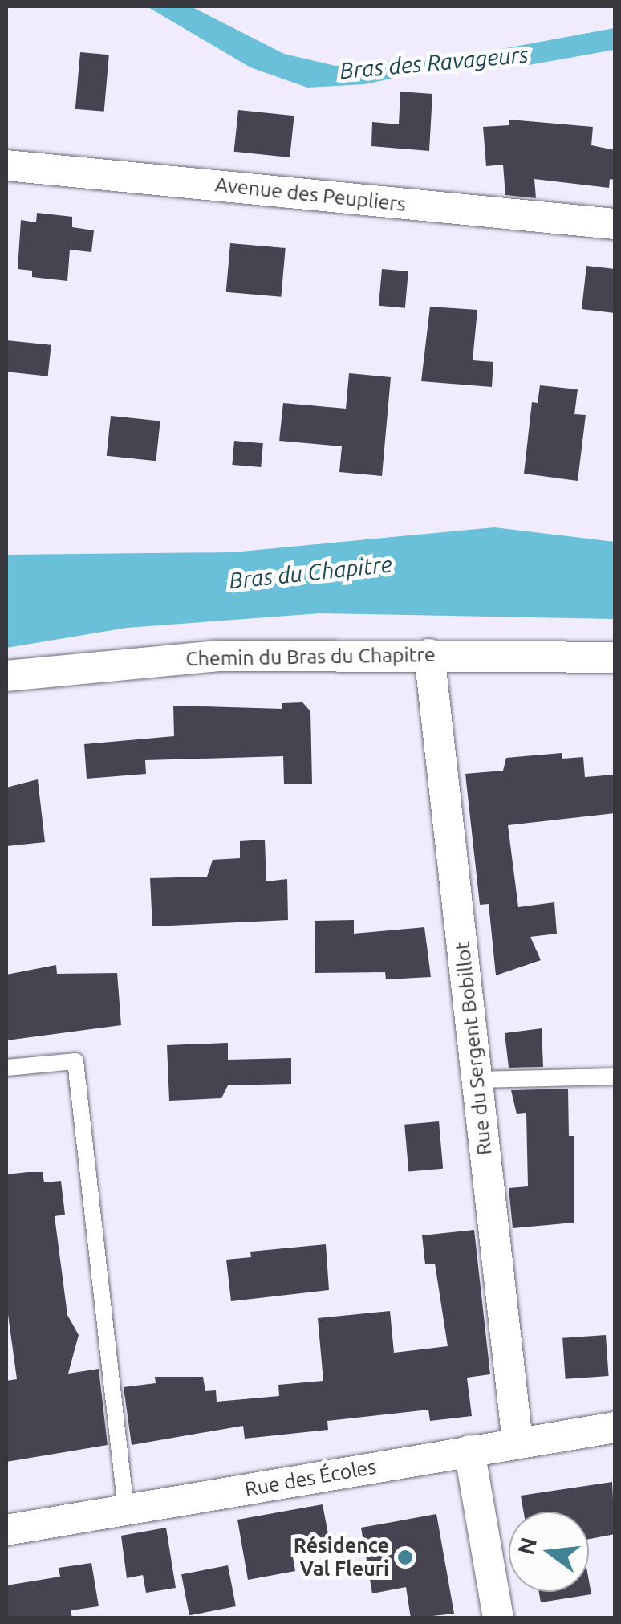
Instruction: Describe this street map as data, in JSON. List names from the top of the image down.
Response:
{
  "streets": {
    "street": [
      "Avenue des Peupliers",
      "Chemin du Bras du Chapitre",
      "Rue du Sergent Bobillot",
      "Rue des Écoles"
    ]
  },
  "crossings": [
    ["Chemin du Bras du Chapitre", "Rue du Sergent Bobillot"],
    ["Rue du Sergent Bobillot", "Rue des Écoles"]
  ],
  "water": ["Bras des Ravageurs", "Bras du Chapitre"],
  "places": ["Résidence Val Fleuri"],
  "north": "left"
}
